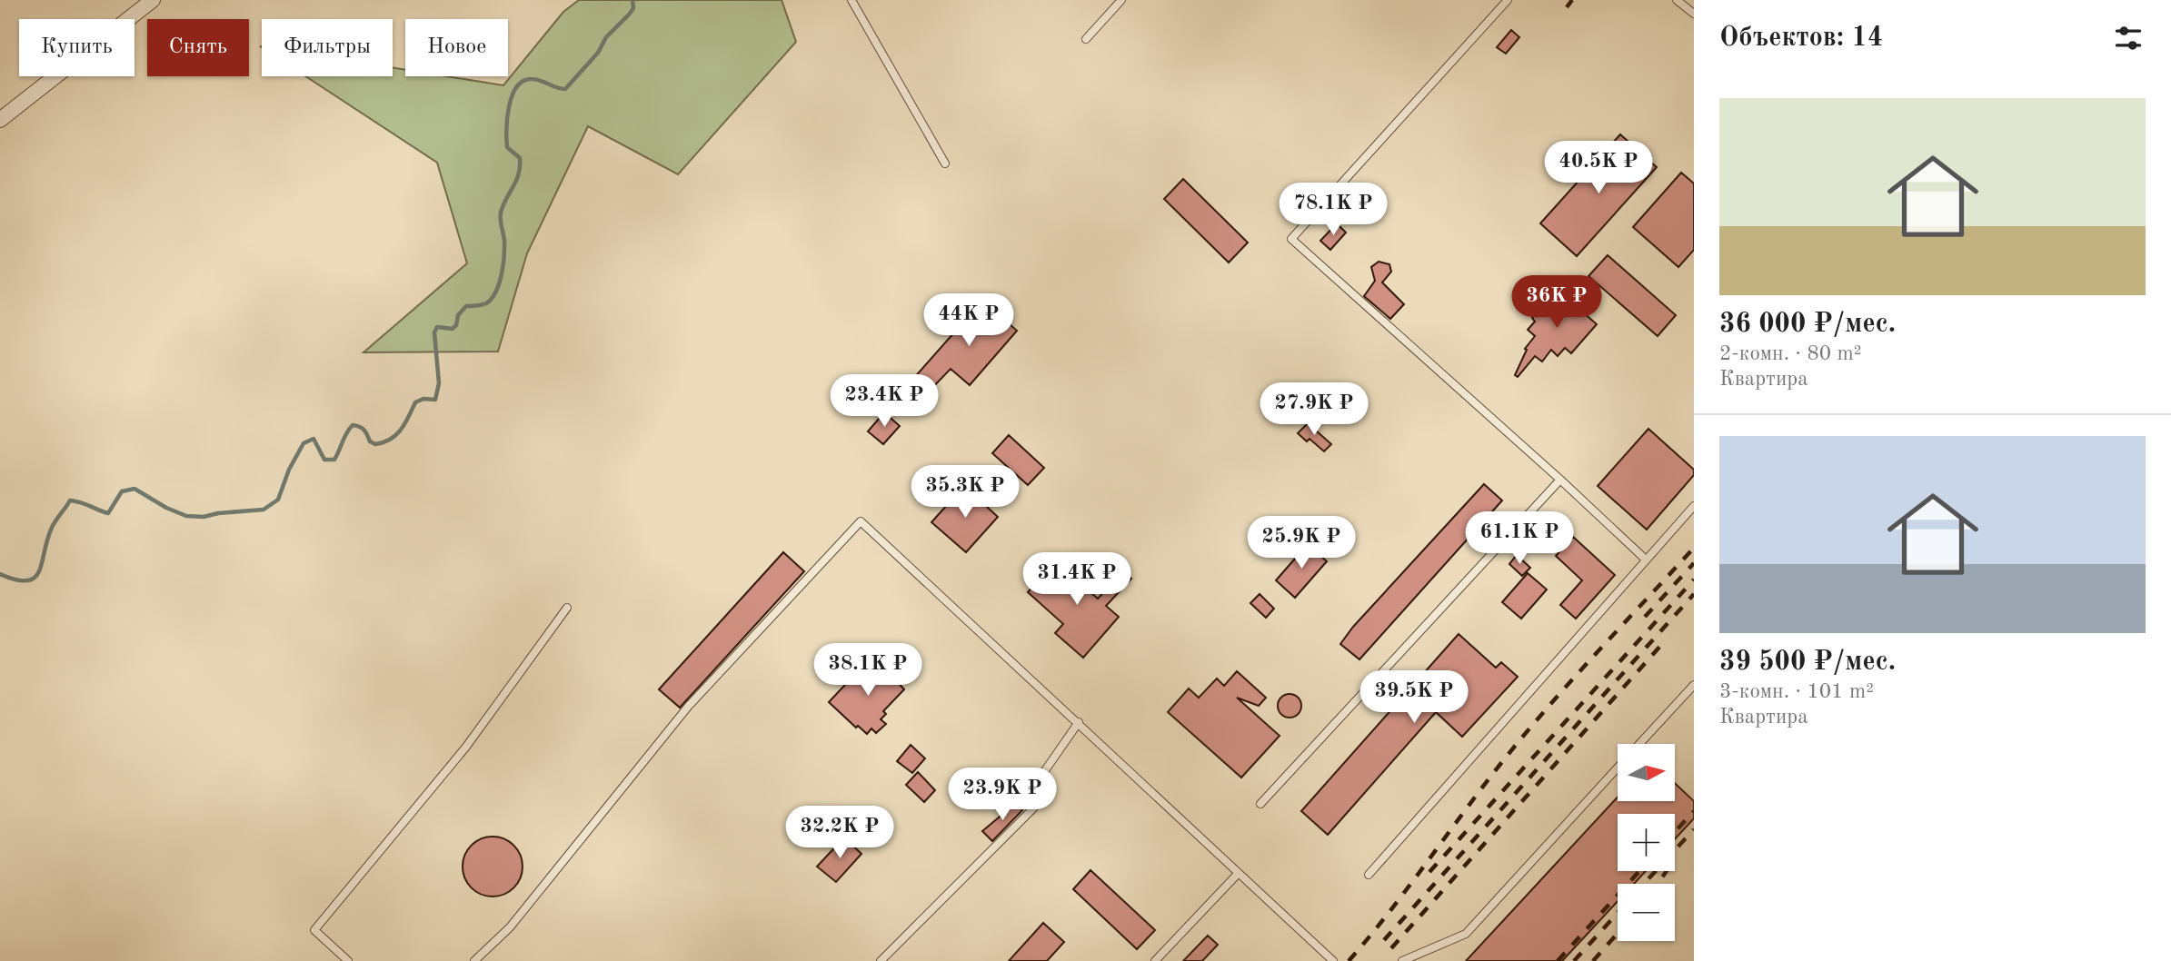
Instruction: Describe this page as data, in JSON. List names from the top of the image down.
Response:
{
  "north": "right",
  "page": {
    "heading": "Объектов: 14",
    "chip": [
      "Купить",
      "Снять",
      "Фильтры",
      "Новое"
    ],
    "list": [
      {
        "name": "36 000 ₽/мес.",
        "note": "2-комн. · 80 m² · Квартира"
      },
      {
        "name": "39 500 ₽/мес.",
        "note": "3-комн. · 101 m² · Квартира"
      }
    ],
    "price": [
      "40.5K ₽",
      "78.1K ₽",
      "36K ₽",
      "44K ₽",
      "23.4K ₽",
      "27.9K ₽",
      "35.3K ₽",
      "61.1K ₽",
      "25.9K ₽",
      "31.4K ₽",
      "38.1K ₽",
      "39.5K ₽",
      "23.9K ₽",
      "32.2K ₽"
    ],
    "map_buttons": ["+", "−"]
  }
}
